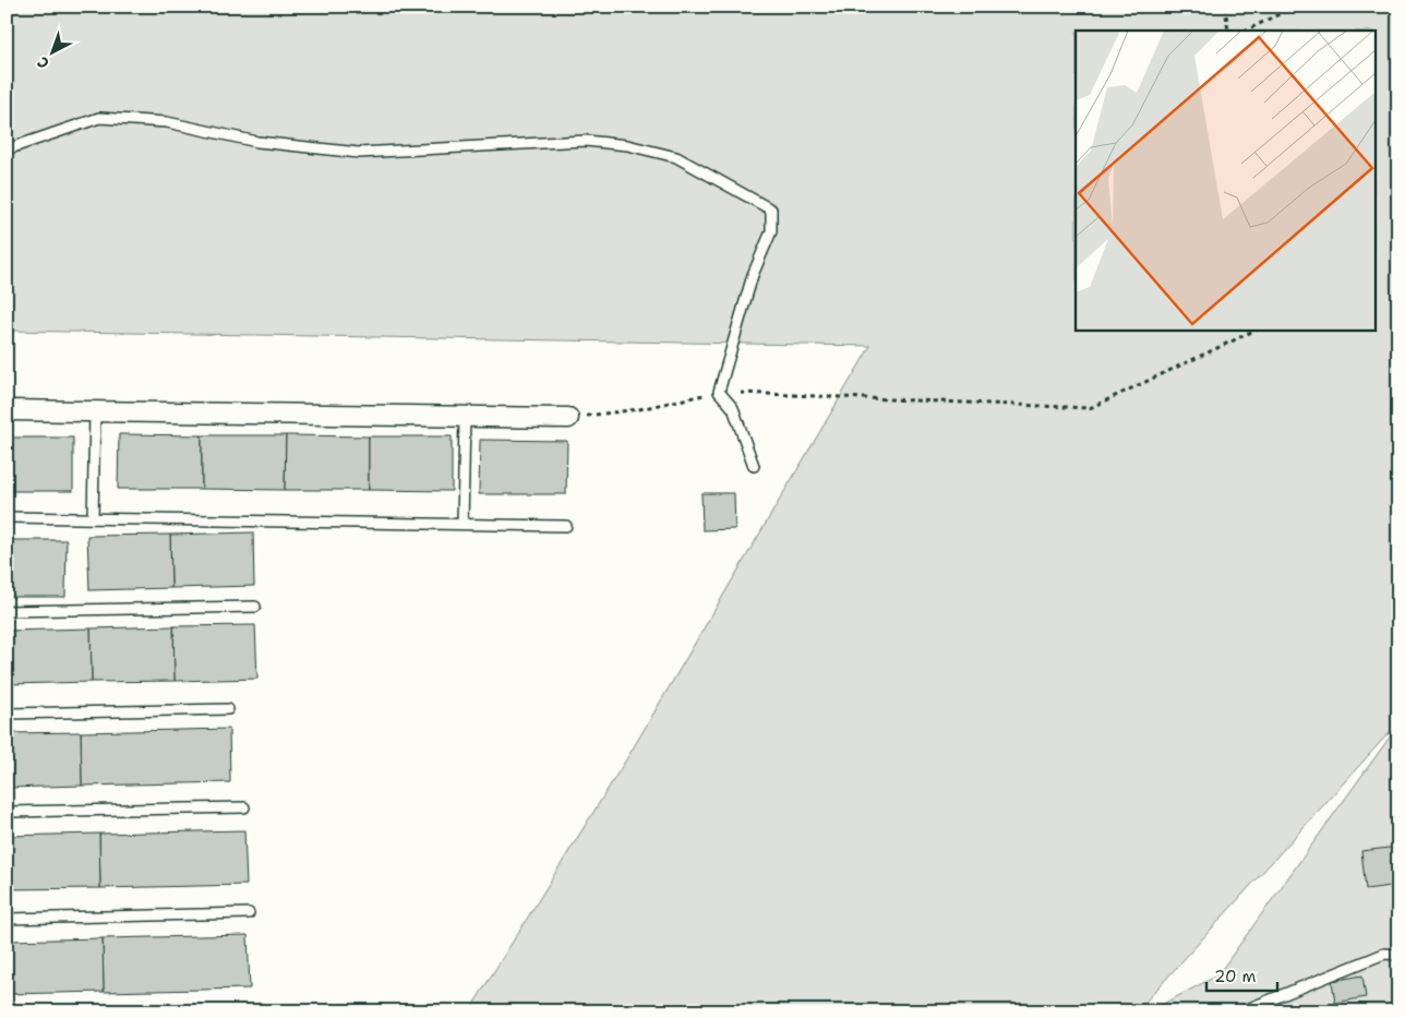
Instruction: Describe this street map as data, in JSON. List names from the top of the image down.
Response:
{
  "scale_bar": "20 m",
  "north": "bottom left"
}
